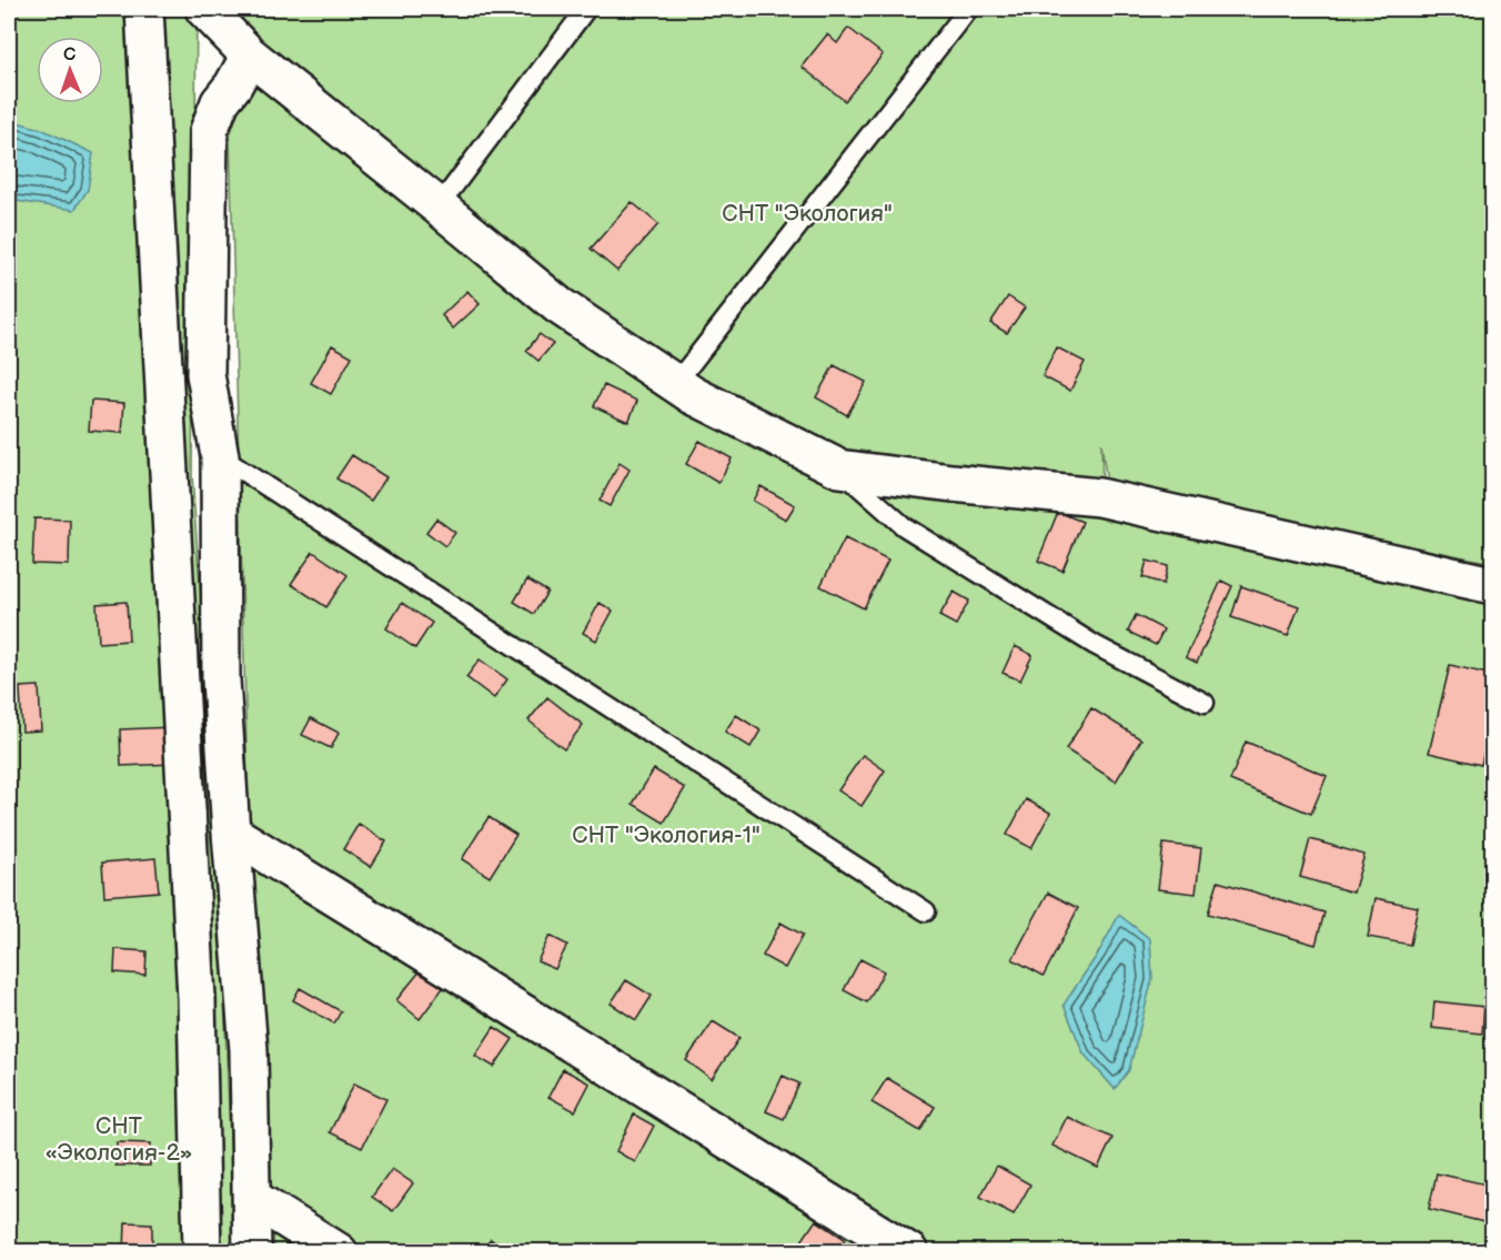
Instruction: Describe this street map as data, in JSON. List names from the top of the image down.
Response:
{
  "parks": ["СНТ \"Экология\"", "СНТ \"Экология-1\"", "СНТ «Экология-2»"],
  "north": "top"
}
